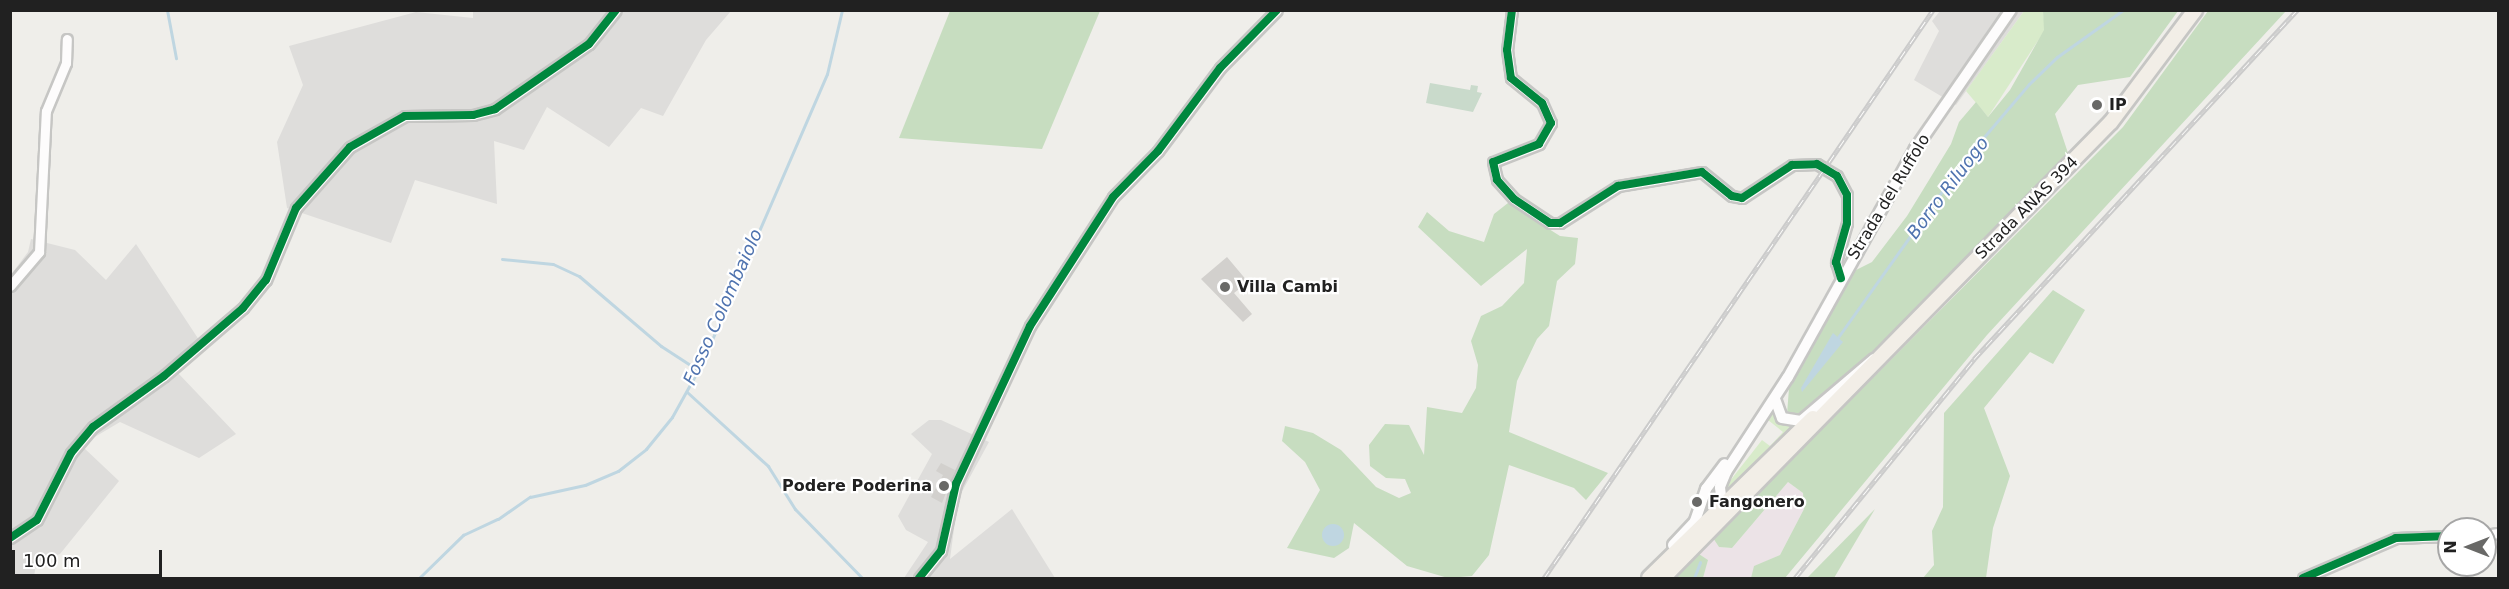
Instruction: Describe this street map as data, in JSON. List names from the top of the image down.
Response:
{
  "streets": {
    "main road": ["Strada ANAS 394"],
    "street": ["Strada del Ruffolo"]
  },
  "crossings": [
    ["Strada del Ruffolo", "Strada ANAS 394"]
  ],
  "water": ["Borro Riluogo", "Fosso Colombaiolo"],
  "places": [
    "IP",
    "Villa Cambi",
    "Podere Poderina",
    "Fangonero"
  ],
  "scale_bar": "100 m",
  "north": "left"
}
